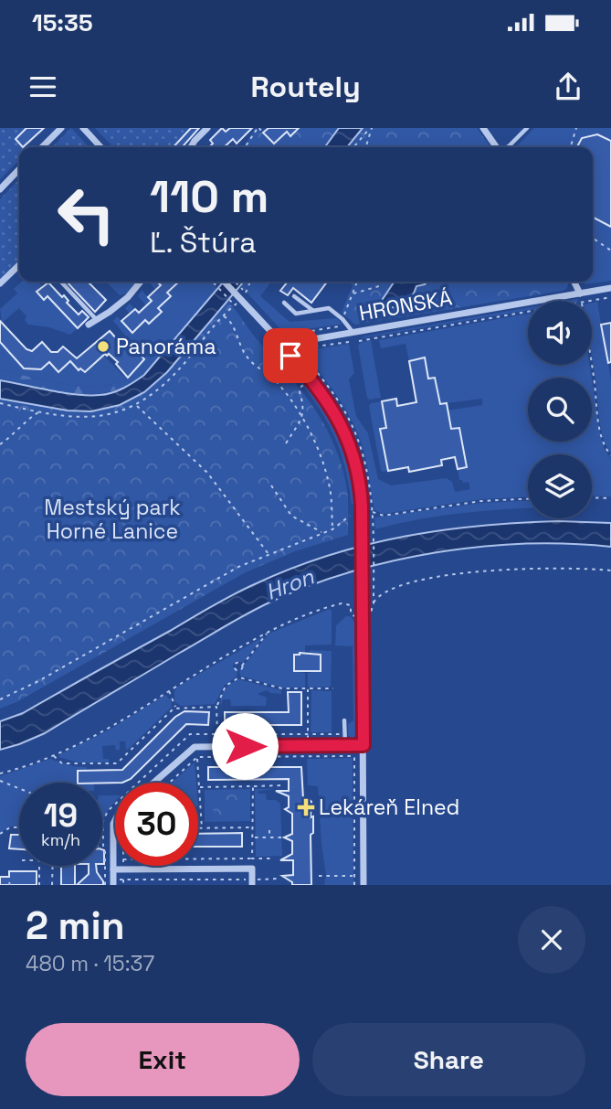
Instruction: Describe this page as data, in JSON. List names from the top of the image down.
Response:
{
  "streets": {
    "street": ["HRONSKÁ"]
  },
  "water": ["Hron"],
  "parks": ["Mestský park Horné Lanice"],
  "places": {
    "other": ["Panoráma"],
    "health": ["Lekáreň Elned"]
  },
  "page": {
    "status": "15:35",
    "header": "Routely",
    "turn": ["110 m", "Ľ. Štúra"],
    "speed": "19 km/h",
    "limit": "30",
    "heading": ["2 min", "480 m · 15:37"],
    "buttons": ["Exit", "Share"]
  }
}
